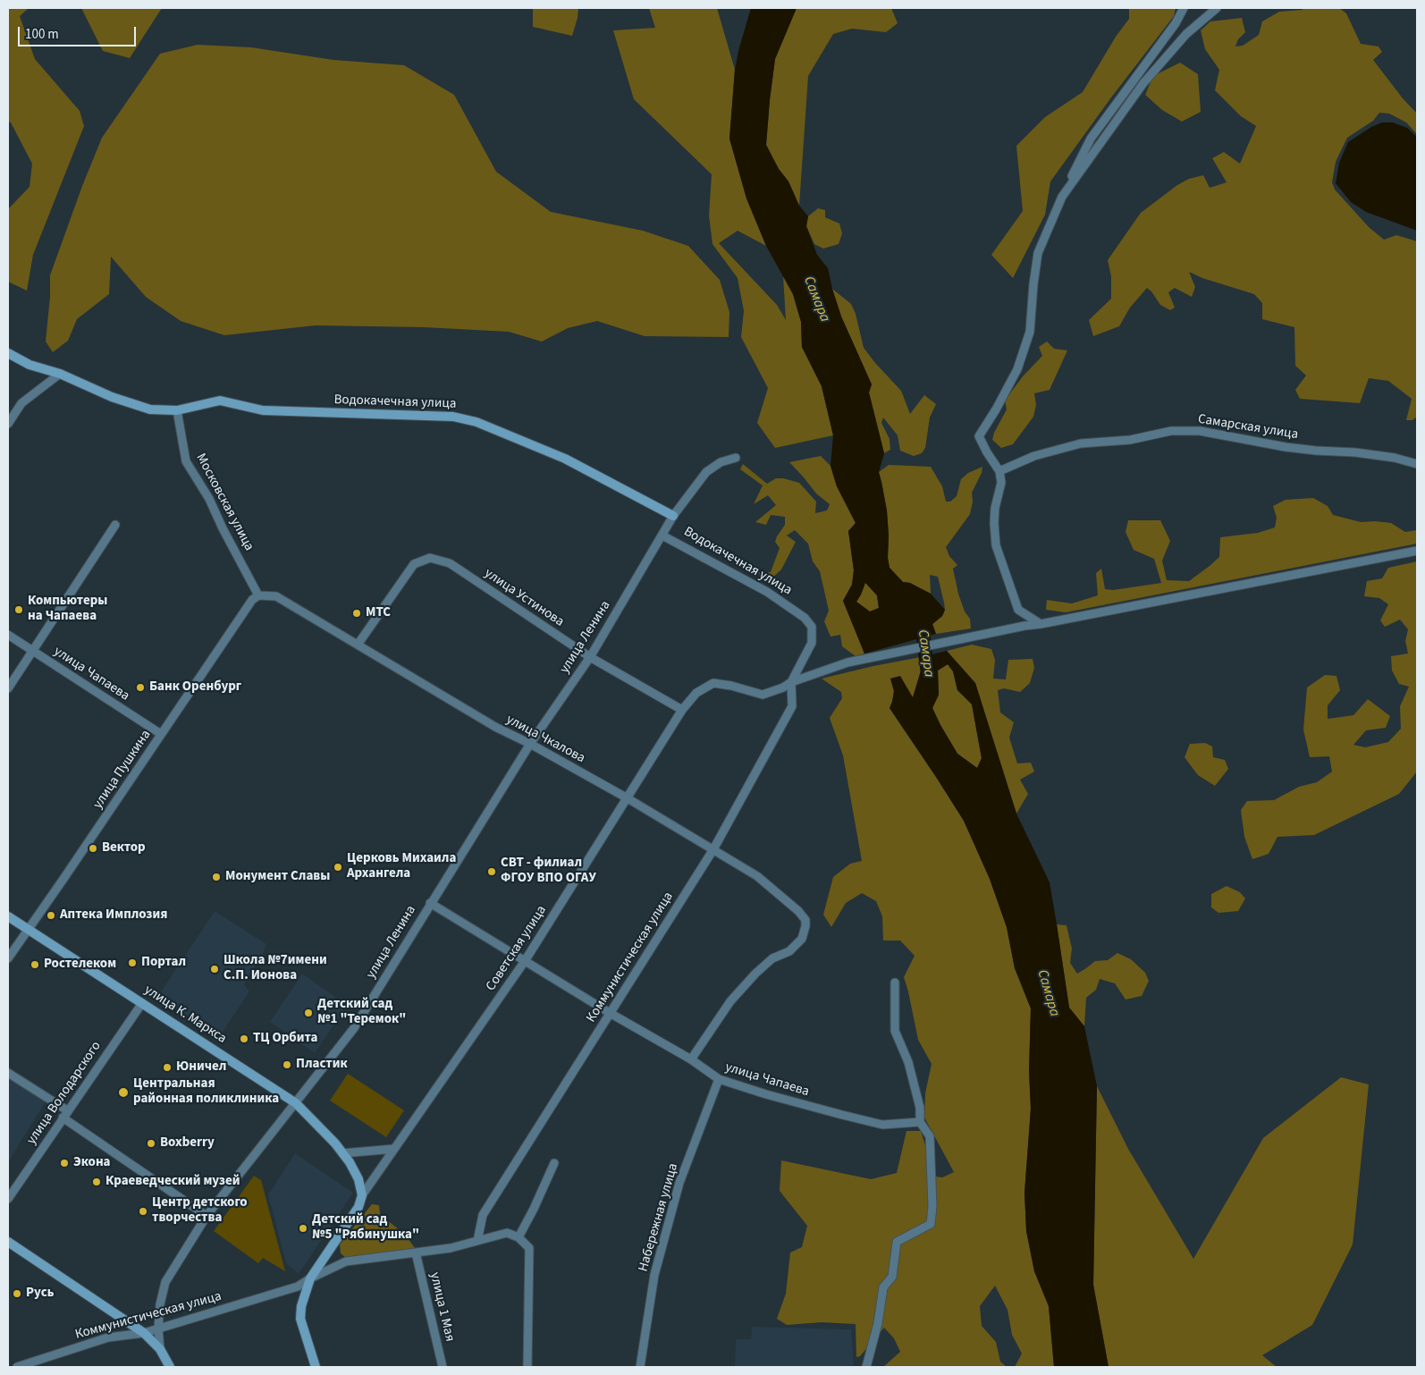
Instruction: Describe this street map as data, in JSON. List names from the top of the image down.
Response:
{
  "streets": {
    "street": [
      "Водокачечная улица",
      "Самарская улица",
      "Московская улица",
      "улица Устинова",
      "улица Ленина",
      "улица Чапаева",
      "улица Чкалова",
      "улица Пушкина",
      "Советская улица",
      "Коммунистическая улица",
      "улица К. Маркса",
      "улица Володарского",
      "Набережная улица",
      "улица 1 Мая"
    ]
  },
  "crossings": [
    ["Водокачечная улица", "Московская улица"],
    ["Водокачечная улица", "улица Ленина"],
    ["Водокачечная улица", "Коммунистическая улица"],
    ["Московская улица", "улица Чкалова"],
    ["Московская улица", "улица Пушкина"],
    ["улица Устинова", "улица Ленина"],
    ["улица Устинова", "улица Чкалова"],
    ["улица Устинова", "Советская улица"],
    ["улица Ленина", "улица Чапаева"],
    ["улица Ленина", "улица Чкалова"],
    ["улица Ленина", "Коммунистическая улица"],
    ["улица Ленина", "улица К. Маркса"],
    ["улица Чапаева", "улица Чкалова"],
    ["улица Чапаева", "улица Пушкина"],
    ["улица Чапаева", "Советская улица"],
    ["улица Чапаева", "Коммунистическая улица"],
    ["улица Чапаева", "Набережная улица"],
    ["улица Чкалова", "улица Пушкина"],
    ["улица Чкалова", "Советская улица"],
    ["улица Чкалова", "Коммунистическая улица"],
    ["улица Пушкина", "улица К. Маркса"],
    ["Советская улица", "улица К. Маркса"],
    ["Коммунистическая улица", "улица 1 Мая"],
    ["улица К. Маркса", "улица Володарского"]
  ],
  "water": ["Самара"],
  "places": [
    "Компьютеры на Чапаева",
    "МТС",
    "Банк Оренбург",
    "Вектор",
    "Церковь Михаила Архангела",
    "СВТ - филиал ФГОУ ВПО ОГАУ",
    "Монумент Славы",
    "Аптека Имплозия",
    "Портал",
    "Ростелеком",
    "Школа №7имени С.П. Ионова",
    "Детский сад №1 \"Теремок\"",
    "ТЦ Орбита",
    "Пластик",
    "Юничел",
    "Центральная районная поликлиника",
    "Boxberry",
    "Экона",
    "Краеведческий музей",
    "Центр детского творчества",
    "Детский сад №5 \"Рябинушка\"",
    "Русь"
  ],
  "scale_bar": "100 m"
}
